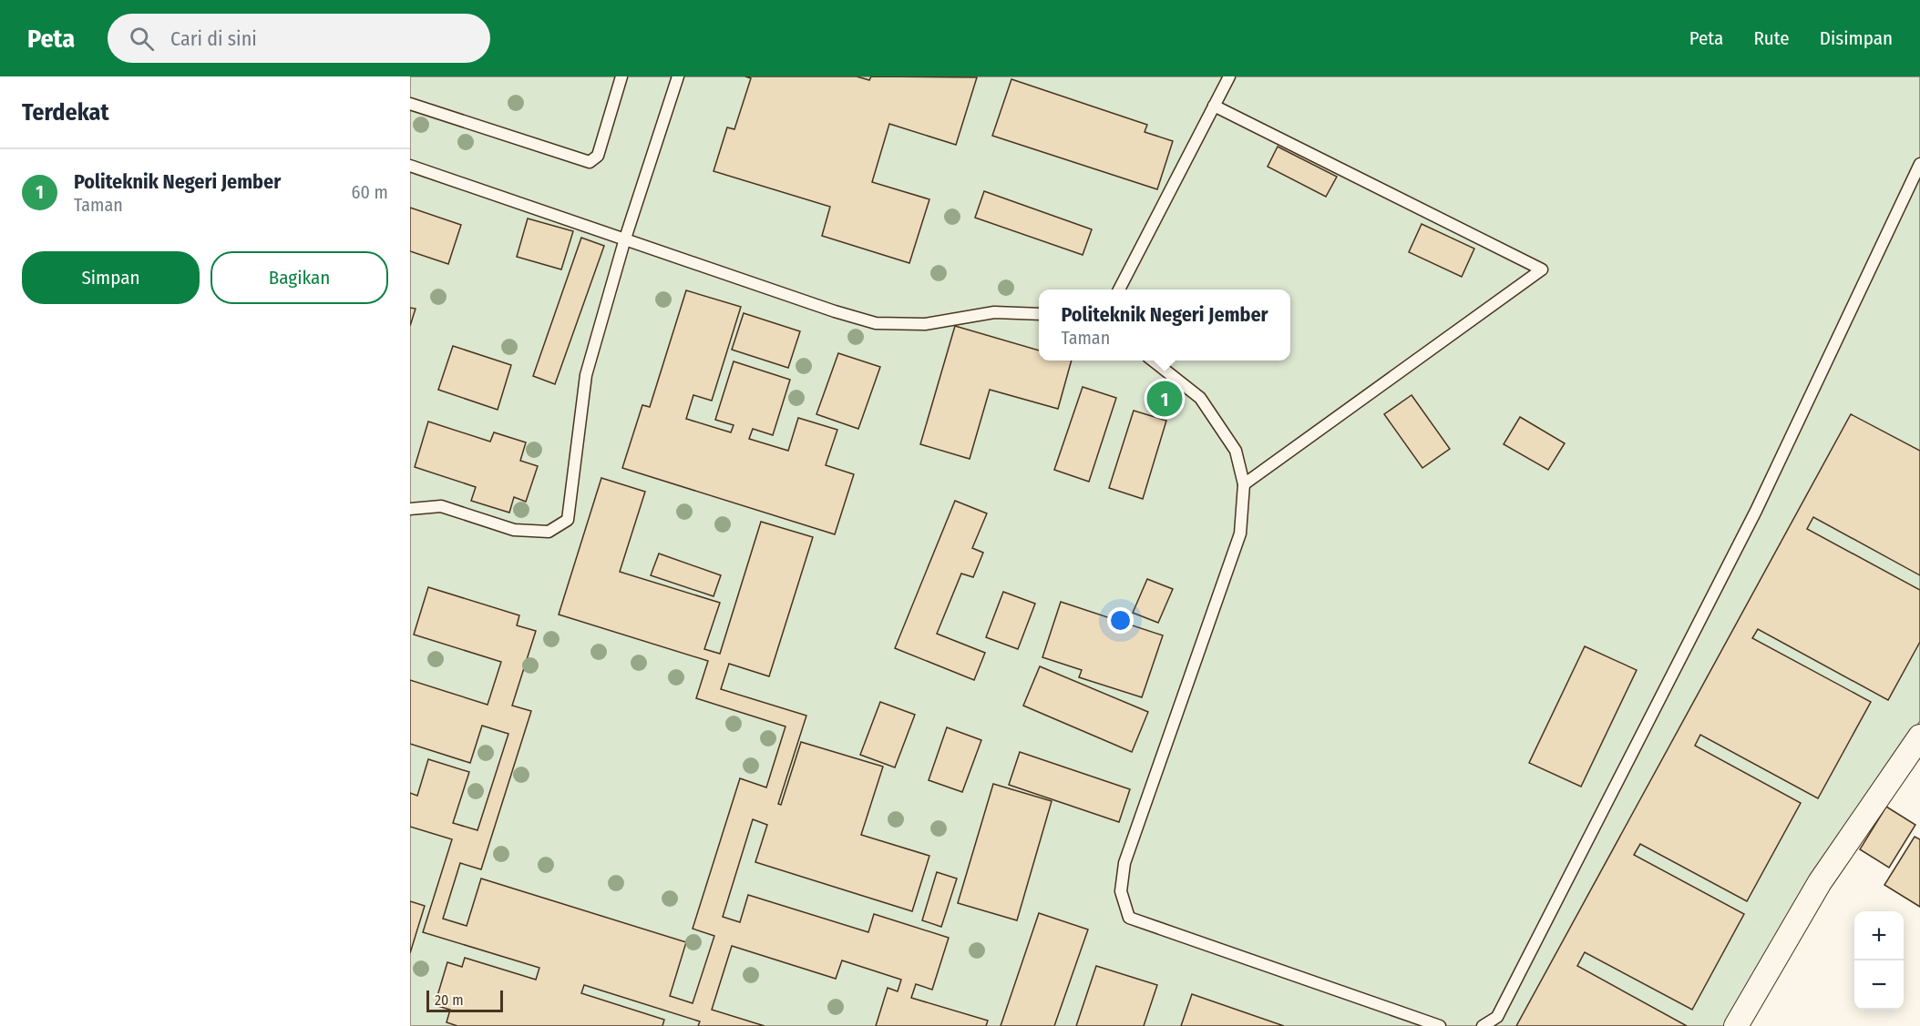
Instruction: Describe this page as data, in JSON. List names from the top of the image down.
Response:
{
  "scale_bar": "20 m",
  "page": {
    "header": "Peta",
    "search": "Cari di sini",
    "nav": ["Peta", "Rute", "Disimpan"],
    "heading": "Terdekat",
    "list": [
      {
        "mark": "1",
        "name": "Politeknik Negeri Jember",
        "note": "Taman",
        "value": "60 m"
      }
    ],
    "buttons": ["Simpan", "Bagikan"],
    "popup": ["Politeknik Negeri Jember", "Taman"],
    "pins": "1",
    "map_buttons": ["+", "−"],
    "scale": "20 m"
  }
}
